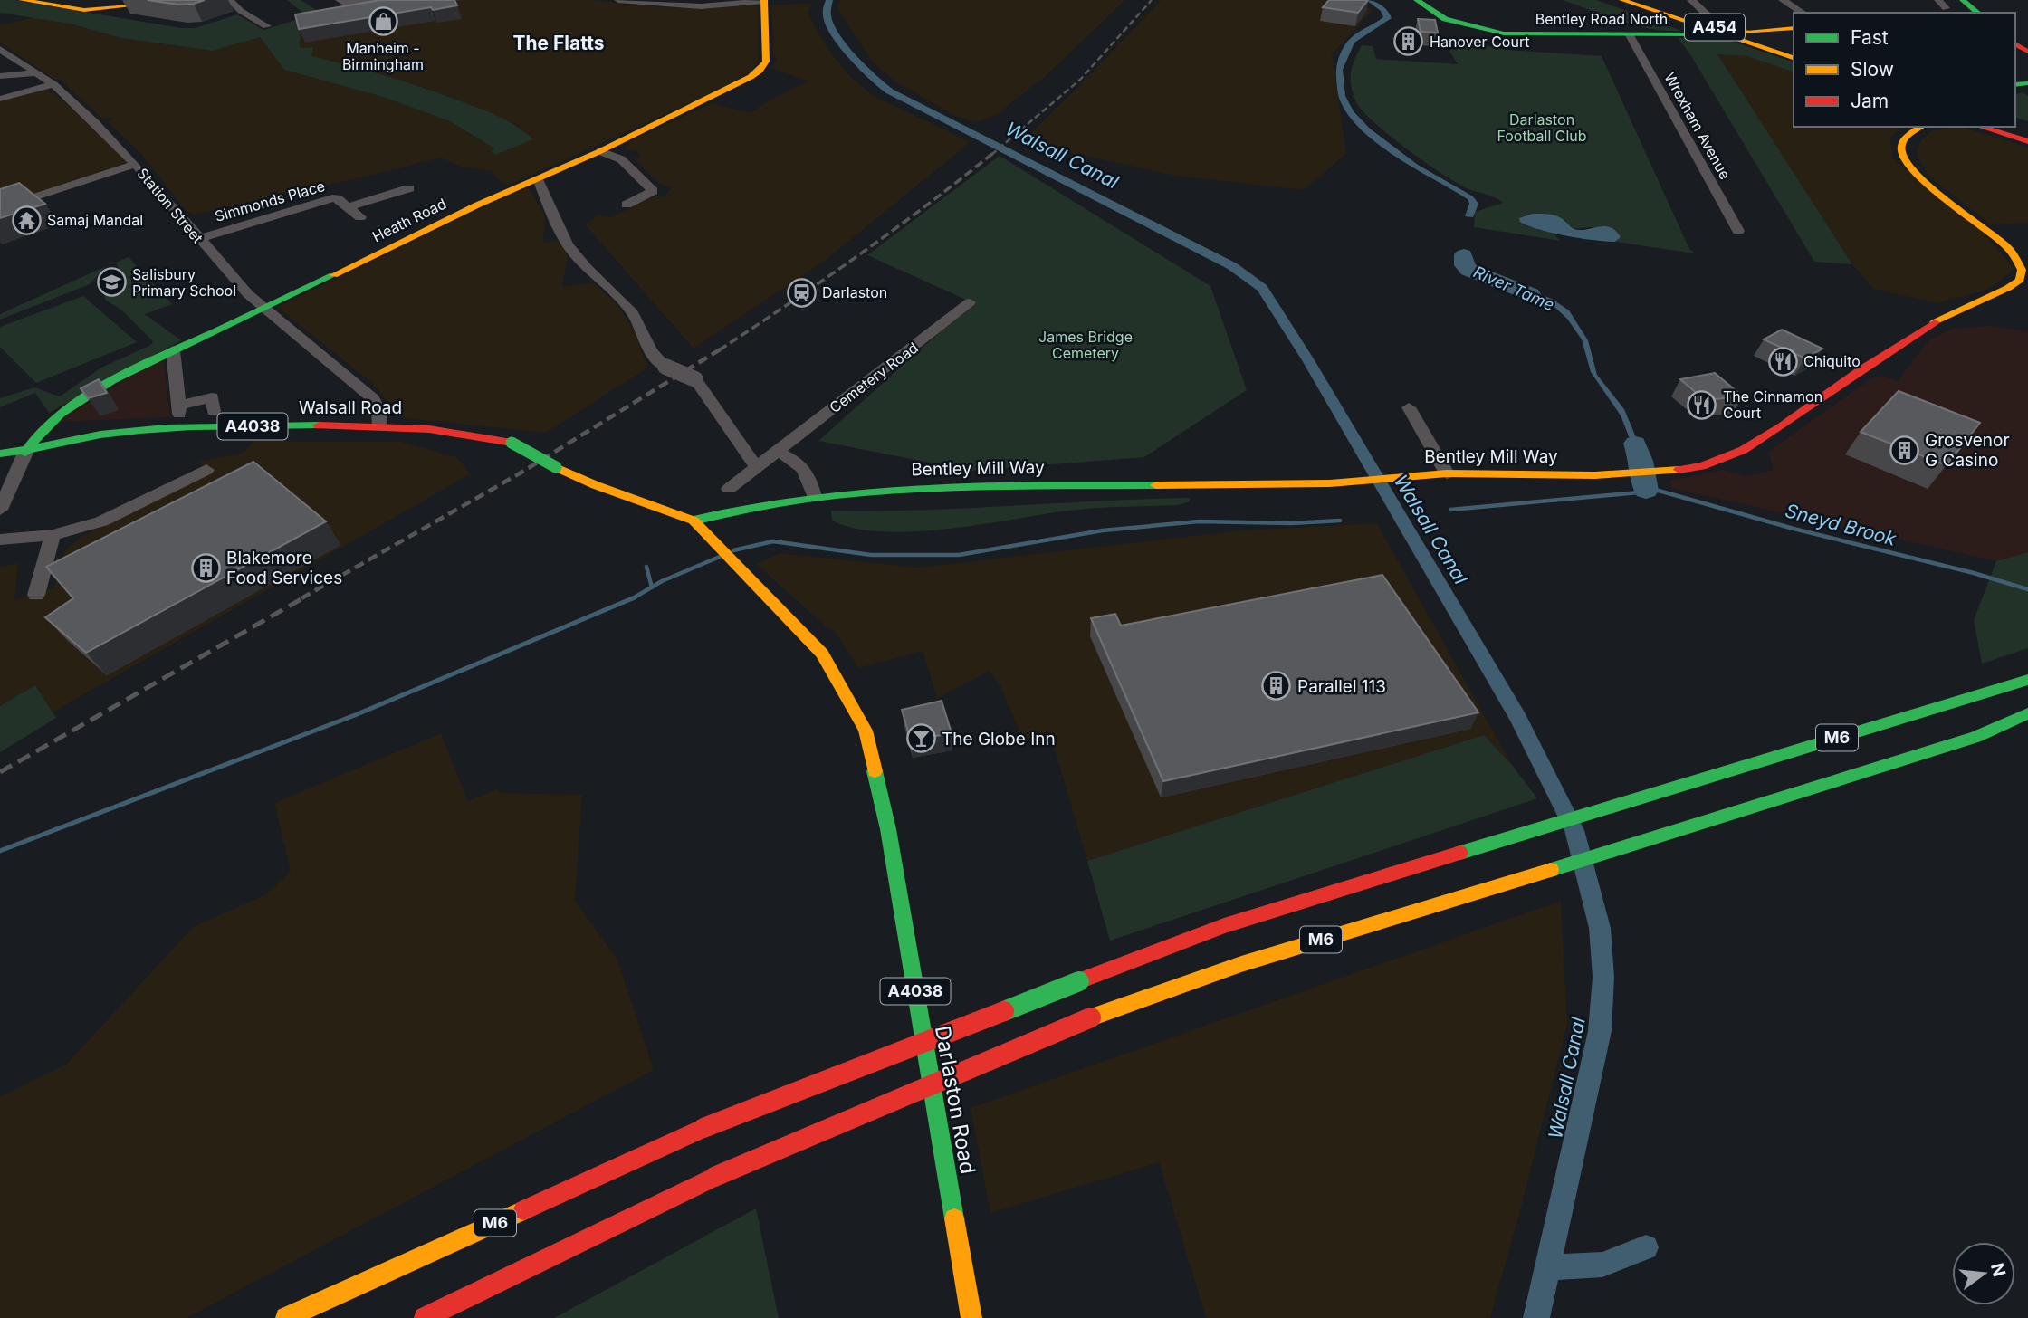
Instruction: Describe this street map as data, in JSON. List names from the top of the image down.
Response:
{
  "streets": {
    "main road": [
      "Bentley Road North",
      "A454",
      "Heath Road",
      "Walsall Road",
      "A4038",
      "Bentley Mill Way",
      "M6",
      "Darlaston Road"
    ],
    "street": [
      "Wrexham Avenue",
      "Simmonds Place",
      "Station Street",
      "Cemetery Road"
    ]
  },
  "crossings": [
    ["Bentley Road North", "A454"],
    ["Bentley Road North", "Wrexham Avenue"],
    ["Simmonds Place", "Station Street"],
    ["Station Street", "Heath Road"],
    ["Station Street", "Walsall Road"],
    ["Heath Road", "Walsall Road"],
    ["Walsall Road", "Bentley Mill Way"],
    ["Walsall Road", "Darlaston Road"],
    ["Bentley Mill Way", "Darlaston Road"]
  ],
  "districts": ["The Flatts"],
  "water": ["Walsall Canal", "River Tame", "Sneyd Brook"],
  "parks": ["Darlaston Football Club", "James Bridge Cemetery"],
  "places": {
    "shop": ["Manheim - Birmingham"],
    "building": [
      "Hanover Court",
      "Grosvenor G Casino",
      "Blakemore Food Services",
      "Parallel 113"
    ],
    "temple": ["Samaj Mandal"],
    "school or university": ["Salisbury Primary School"],
    "station": ["Darlaston"],
    "restaurant": ["Chiquito", "The Cinnamon Court"],
    "bar": ["The Globe Inn"]
  },
  "legend": ["Fast", "Slow", "Jam"],
  "north": "right"
}
